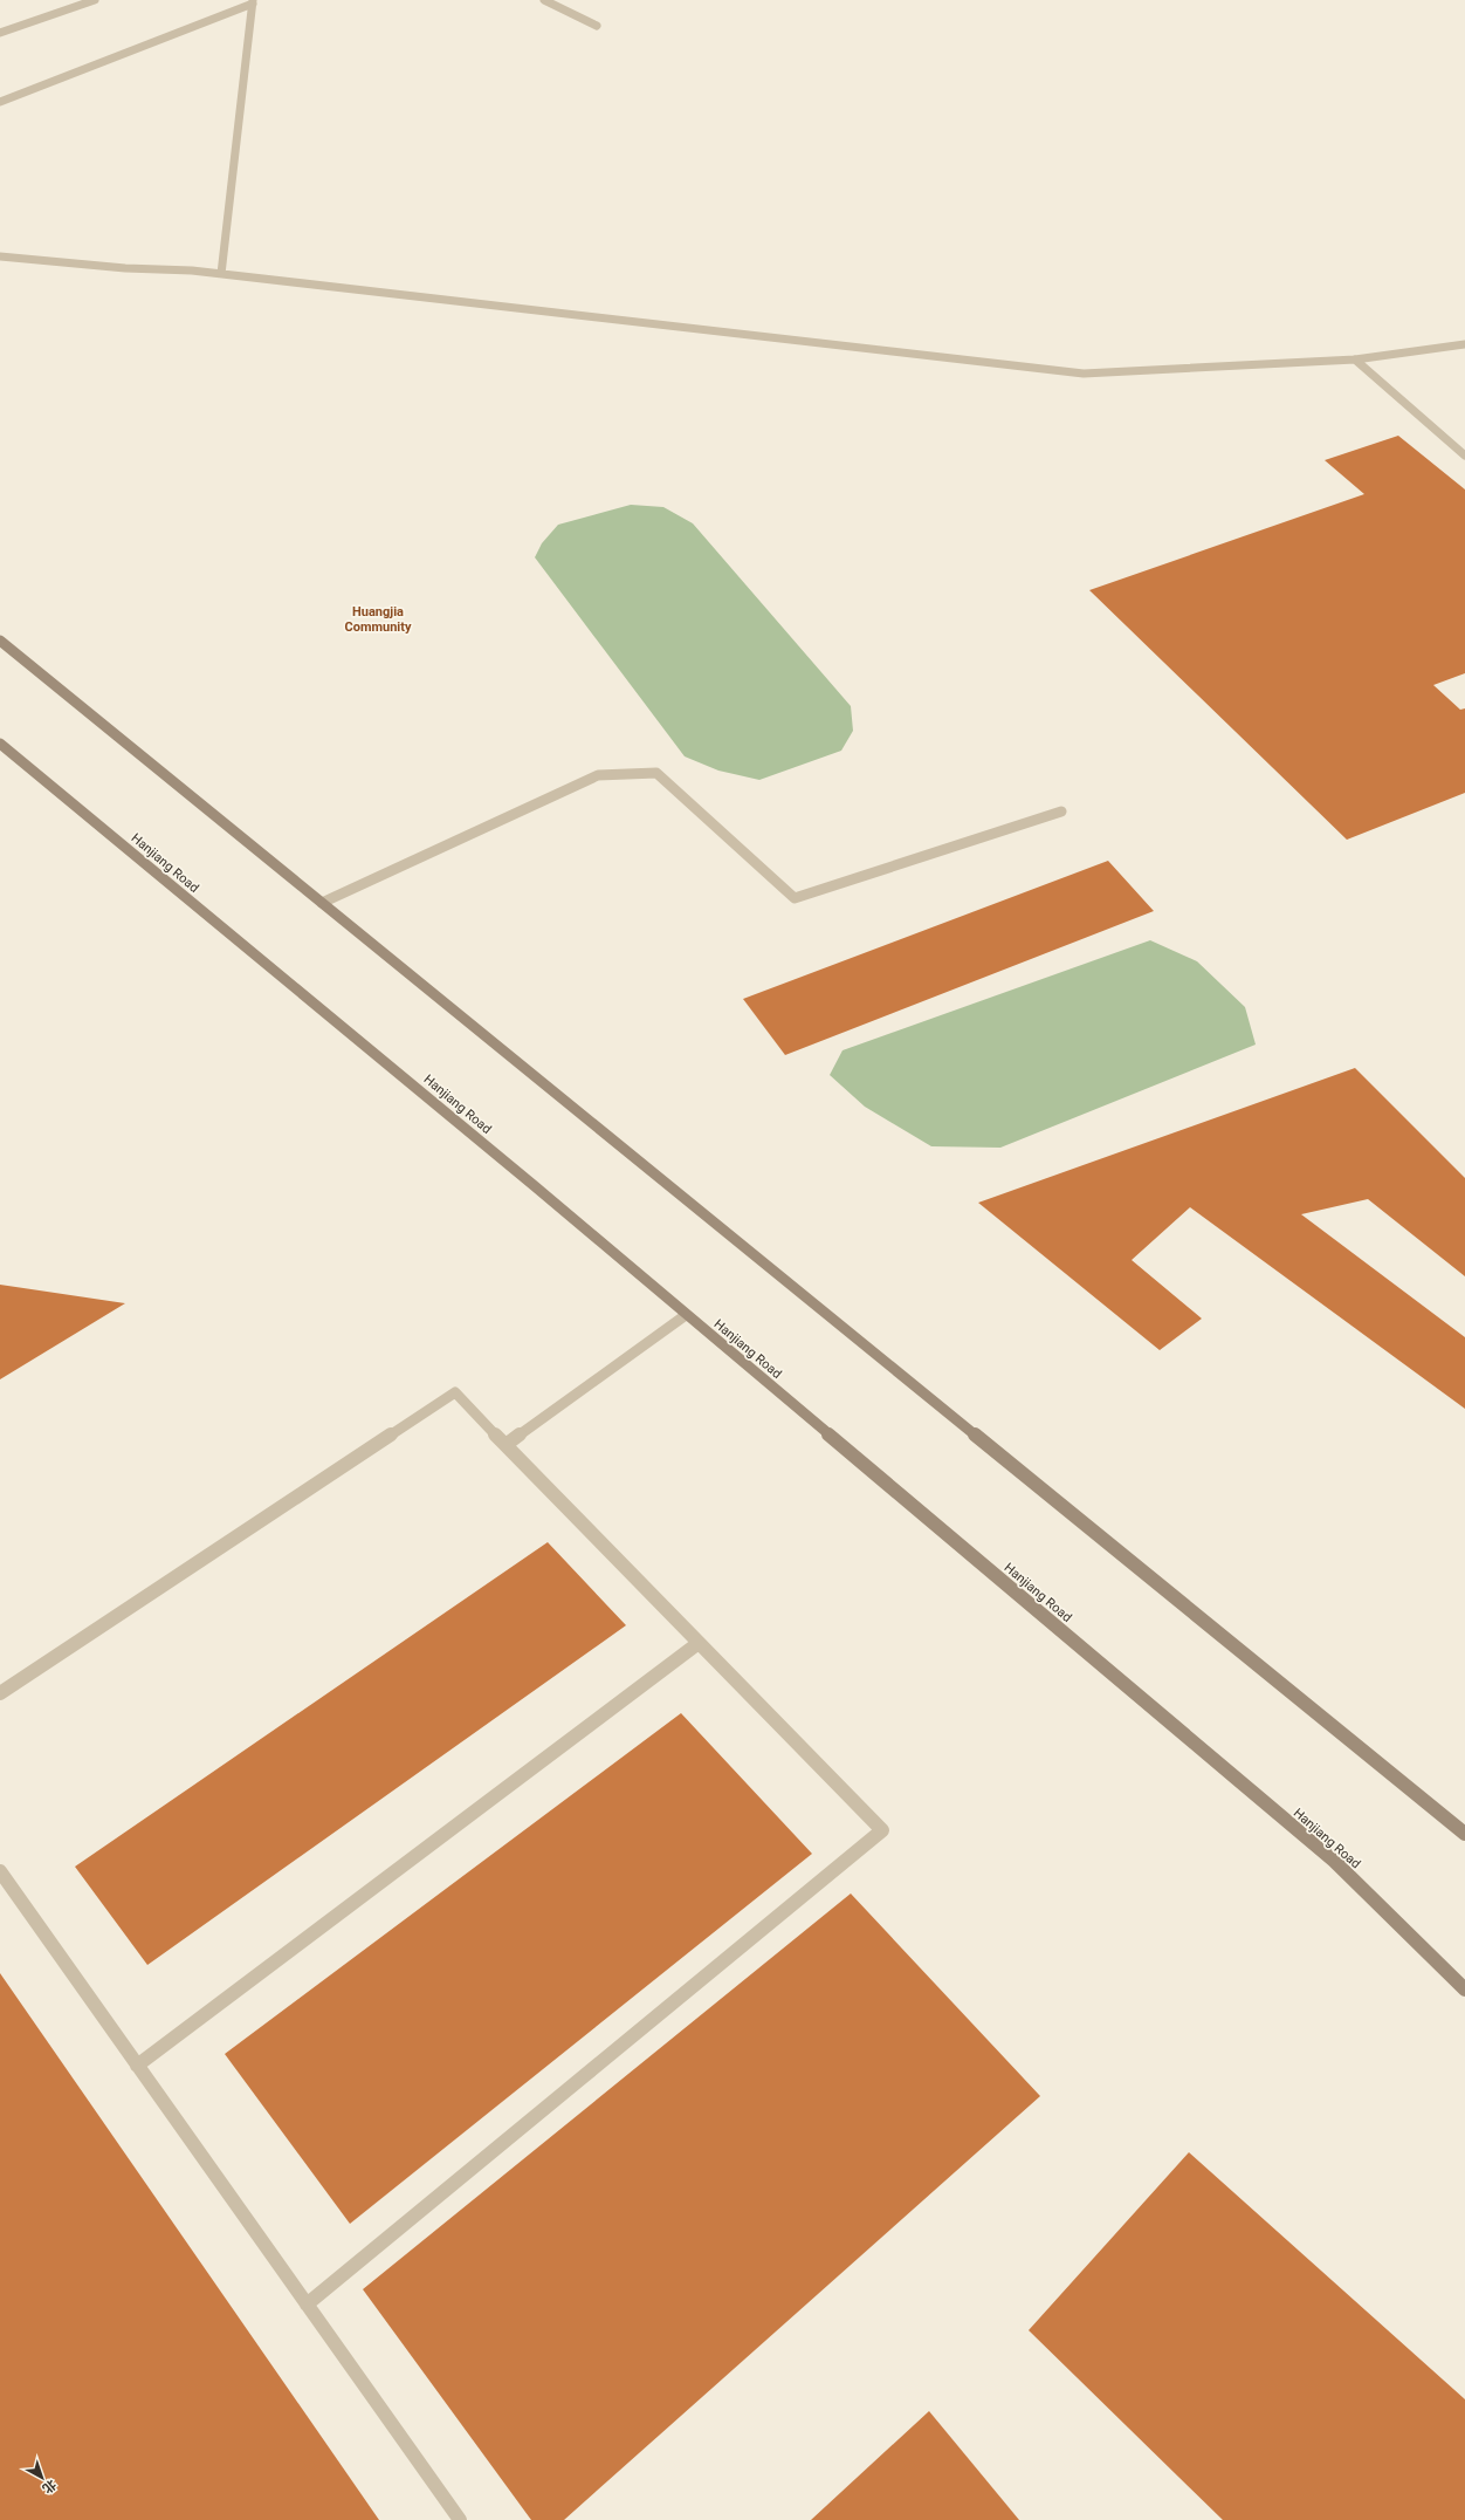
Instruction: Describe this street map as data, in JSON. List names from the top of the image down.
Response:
{
  "streets": {
    "main road": ["Hanjiang Road"]
  },
  "districts": ["Huangjia Community"],
  "north": "bottom right"
}
